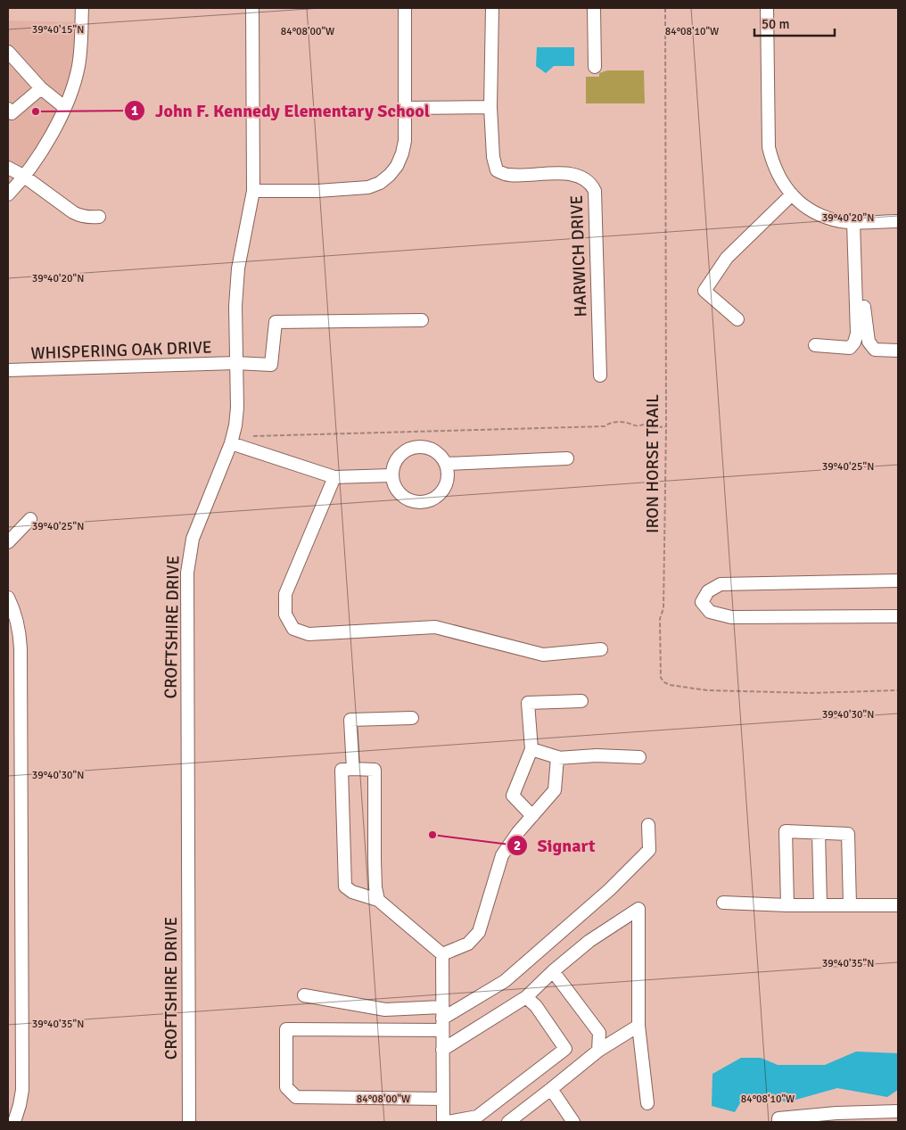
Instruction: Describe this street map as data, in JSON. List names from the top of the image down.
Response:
{
  "streets": {
    "street": ["HARWICH DRIVE", "WHISPERING OAK DRIVE", "CROFTSHIRE DRIVE"],
    "path": ["IRON HORSE TRAIL"]
  },
  "crossings": [
    ["WHISPERING OAK DRIVE", "CROFTSHIRE DRIVE"]
  ],
  "places": ["John F. Kennedy Elementary School", "Signart"],
  "scale_bar": "50 m",
  "coordinates": [
    "39°40'15\"N",
    "84°08'00\"W",
    "84°08'10\"W",
    "39°40'20\"N",
    "39°40'25\"N",
    "39°40'30\"N",
    "39°40'35\"N"
  ]
}
